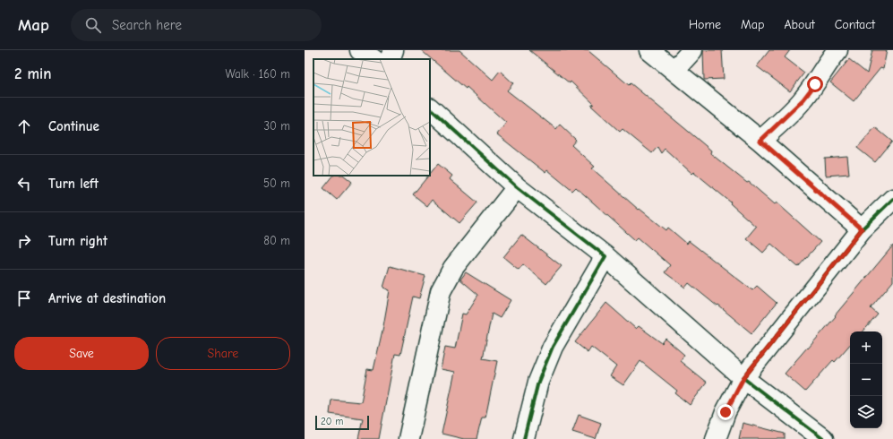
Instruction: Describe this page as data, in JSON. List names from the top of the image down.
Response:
{
  "scale_bar": "20 m",
  "page": {
    "header": "Map",
    "search": "Search here",
    "nav": [
      "Home",
      "Map",
      "About",
      "Contact"
    ],
    "heading": ["2 min", "Walk · 160 m"],
    "list": [
      ["Continue", "30 m"],
      ["Turn left", "50 m"],
      ["Turn right", "80 m"],
      "Arrive at destination"
    ],
    "buttons": ["Save", "Share"],
    "map_buttons": ["+", "−"],
    "scale": "20 m"
  }
}
